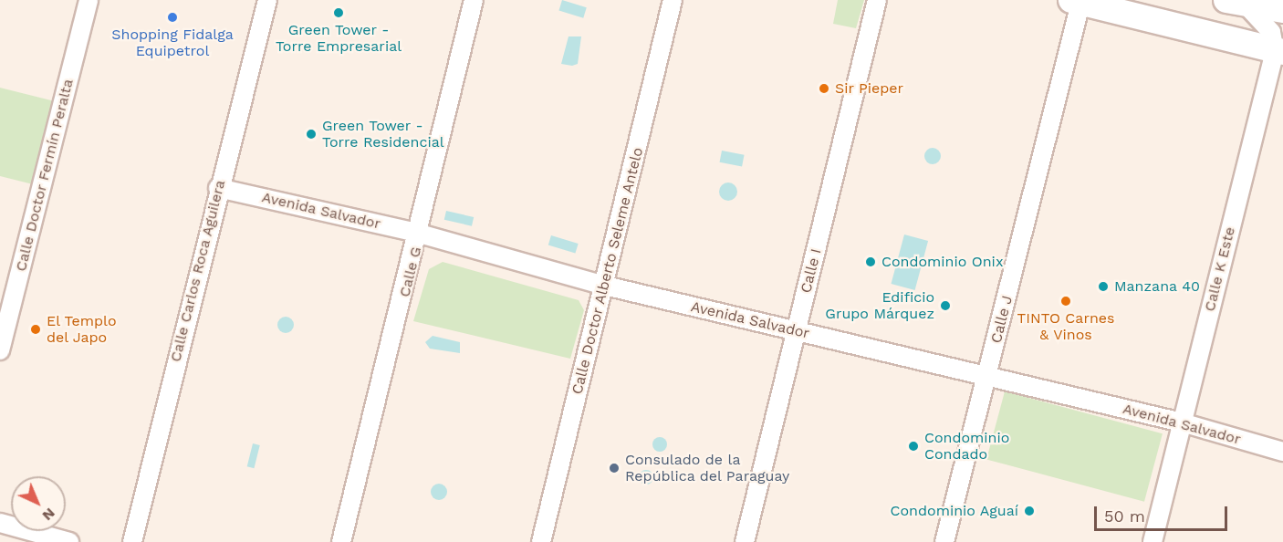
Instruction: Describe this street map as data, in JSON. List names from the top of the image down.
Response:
{
  "streets": {
    "street": [
      "Calle Doctor Fermín Peralta",
      "Avenida Salvador",
      "Calle K Este",
      "Calle Carlos Roca Aguilera",
      "Calle Doctor Alberto Seleme Antelo",
      "Calle I",
      "Calle G",
      "Calle J"
    ]
  },
  "crossings": [
    ["Avenida Salvador", "Calle K Este"],
    ["Avenida Salvador", "Calle Carlos Roca Aguilera"],
    ["Avenida Salvador", "Calle Doctor Alberto Seleme Antelo"],
    ["Avenida Salvador", "Calle I"],
    ["Avenida Salvador", "Calle G"],
    ["Avenida Salvador", "Calle J"]
  ],
  "places": [
    "Green Tower - Torre Empresarial",
    "Shopping Fidalga Equipetrol",
    "Sir Pieper",
    "Green Tower - Torre Residencial",
    "Condominio Onix",
    "Manzana 40",
    "TINTO Carnes & Vinos",
    "Edificio Grupo Márquez",
    "El Templo del Japo",
    "Condominio Condado",
    "Consulado de la República del Paraguay",
    "Condominio Aguaí"
  ],
  "scale_bar": "50 m",
  "north": "bottom right"
}
